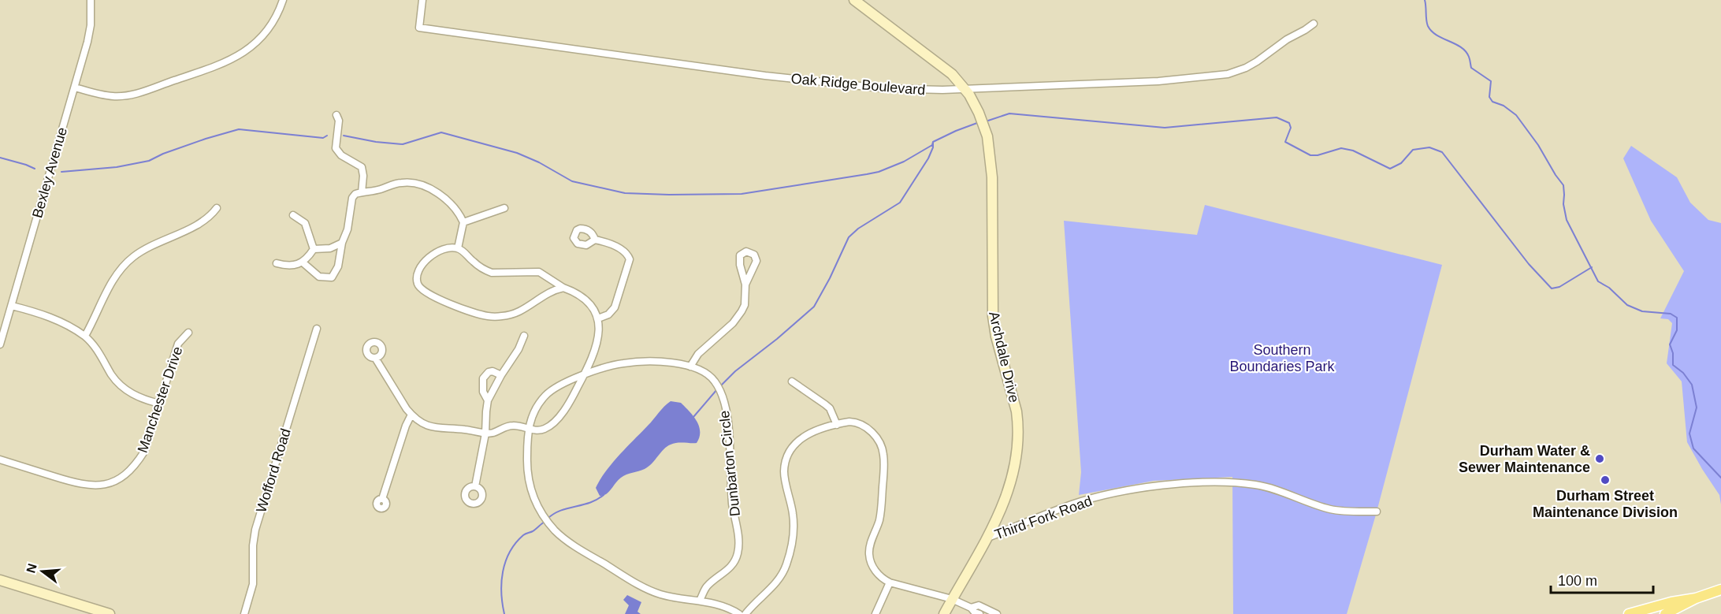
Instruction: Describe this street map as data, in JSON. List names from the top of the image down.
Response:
{
  "streets": {
    "street": [
      "Oak Ridge Boulevard",
      "Bexley Avenue",
      "Archdale Drive",
      "Manchester Drive",
      "Dunbarton Circle",
      "Wofford Road",
      "Third Fork Road"
    ]
  },
  "crossings": [
    ["Oak Ridge Boulevard", "Archdale Drive"],
    ["Archdale Drive", "Third Fork Road"]
  ],
  "parks": ["Southern Boundaries Park"],
  "places": ["Durham Water & Sewer Maintenance", "Durham Street Maintenance Division"],
  "scale_bar": "100 m",
  "north": "left"
}
